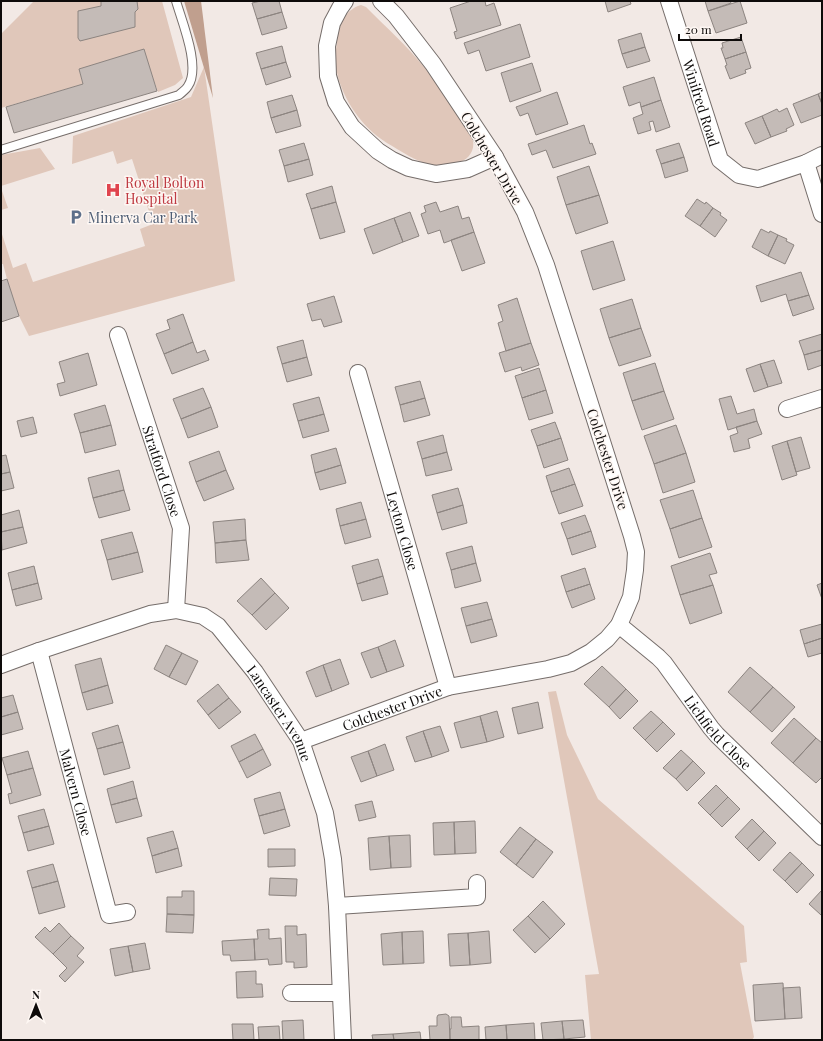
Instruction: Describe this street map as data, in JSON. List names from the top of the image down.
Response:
{
  "streets": {
    "street": [
      "Winifred Road",
      "Colchester Drive",
      "Stratford Close",
      "Leyton Close",
      "Lancaster Avenue",
      "Lichfield Close",
      "Malvern Close"
    ]
  },
  "crossings": [
    ["Colchester Drive", "Leyton Close"],
    ["Colchester Drive", "Lancaster Avenue"],
    ["Colchester Drive", "Lichfield Close"],
    ["Stratford Close", "Lancaster Avenue"],
    ["Lancaster Avenue", "Malvern Close"]
  ],
  "places": {
    "hospital": ["Royal Bolton Hospital"],
    "parking": ["Minerva Car Park"]
  },
  "scale_bar": "20 m",
  "north": "top"
}
